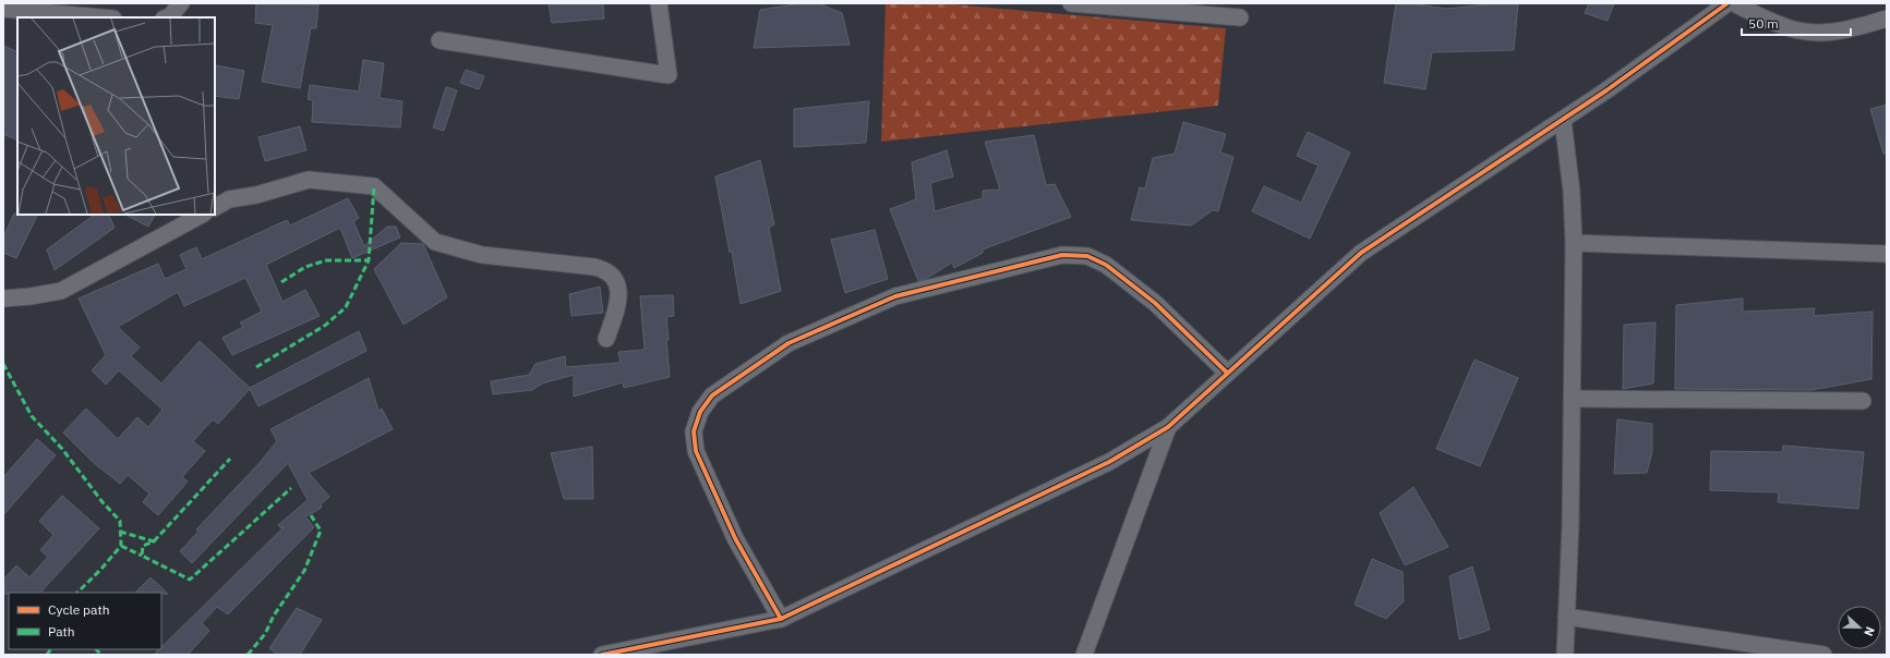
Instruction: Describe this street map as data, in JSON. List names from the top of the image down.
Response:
{
  "legend": ["Cycle path", "Path"],
  "scale_bar": "50 m",
  "north": "right"
}
